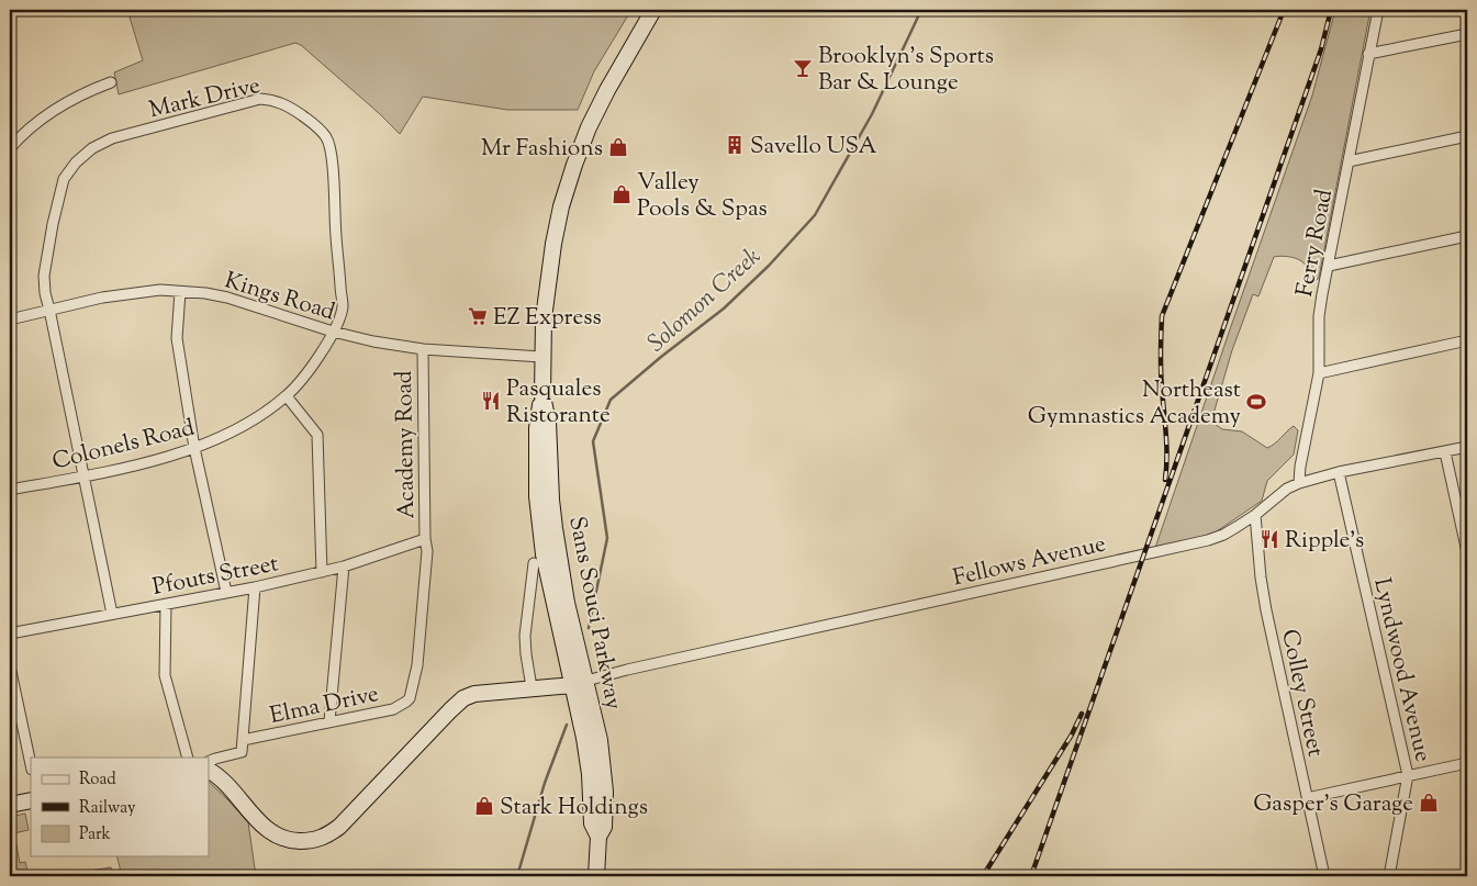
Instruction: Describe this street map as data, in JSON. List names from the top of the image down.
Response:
{
  "streets": {
    "main road": ["Sans Souci Parkway"],
    "street": [
      "Mark Drive",
      "Ferry Road",
      "Kings Road",
      "Colonels Road",
      "Academy Road",
      "Fellows Avenue",
      "Pfouts Street",
      "Lyndwood Avenue",
      "Colley Street",
      "Elma Drive"
    ]
  },
  "crossings": [
    ["Mark Drive", "Kings Road"],
    ["Mark Drive", "Colonels Road"],
    ["Mark Drive", "Pfouts Street"],
    ["Ferry Road", "Fellows Avenue"],
    ["Kings Road", "Colonels Road"],
    ["Kings Road", "Academy Road"],
    ["Kings Road", "Sans Souci Parkway"],
    ["Academy Road", "Pfouts Street"],
    ["Academy Road", "Elma Drive"],
    ["Fellows Avenue", "Sans Souci Parkway"],
    ["Fellows Avenue", "Lyndwood Avenue"],
    ["Fellows Avenue", "Colley Street"]
  ],
  "water": ["Solomon Creek"],
  "places": {
    "bar": ["Brooklyn’s Sports Bar & Lounge"],
    "building": ["Savello USA"],
    "shop": [
      "Mr Fashions",
      "Valley Pools & Spas",
      "Gasper's Garage",
      "Stark Holdings"
    ],
    "supermarket": ["EZ Express"],
    "restaurant": ["Pasquales Ristorante", "Ripple's"],
    "sports": ["Northeast Gymnastics Academy"]
  },
  "legend": ["Road", "Railway", "Park"]
}
